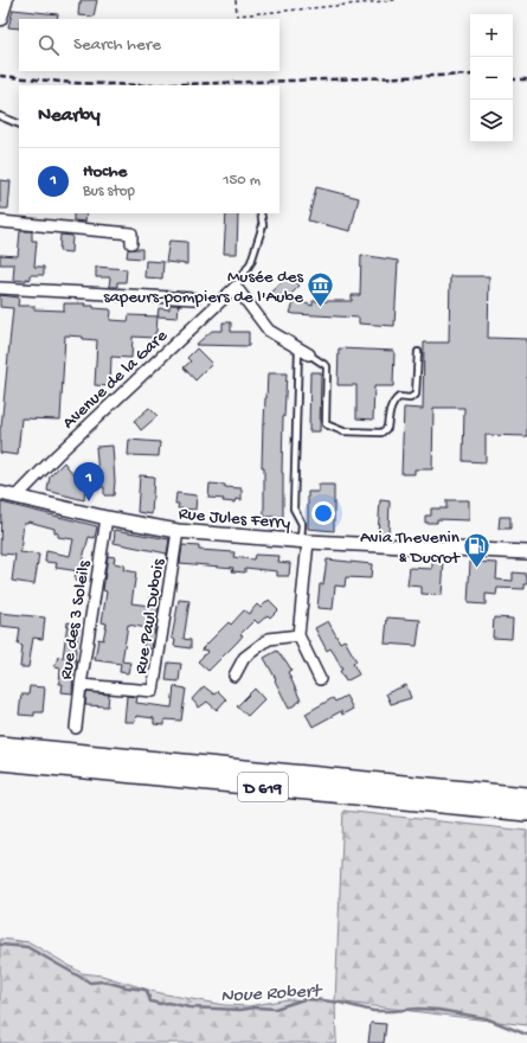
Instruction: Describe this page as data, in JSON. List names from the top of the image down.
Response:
{
  "streets": {
    "highway": ["D 619"],
    "street": [
      "Avenue de la Gare",
      "Rue Jules Ferry",
      "Rue Paul Dubois",
      "Rue des 3 Soleils"
    ]
  },
  "crossings": [
    ["Avenue de la Gare", "Rue Jules Ferry"],
    ["Rue Jules Ferry", "Rue Paul Dubois"],
    ["Rue Jules Ferry", "Rue des 3 Soleils"],
    ["Rue Paul Dubois", "Rue des 3 Soleils"]
  ],
  "water": ["Noue Robert"],
  "places": {
    "museum": ["Musée des sapeurs-pompiers de l'Aube"],
    "fuel station": ["Avia Thevenin & Ducrot"]
  },
  "page": {
    "map_buttons": ["+", "−"],
    "search": "Search here",
    "heading": "Nearby",
    "list": [
      {
        "mark": "1",
        "name": "Hoche",
        "note": "Bus stop",
        "value": "150 m"
      }
    ],
    "pins": "1"
  }
}
